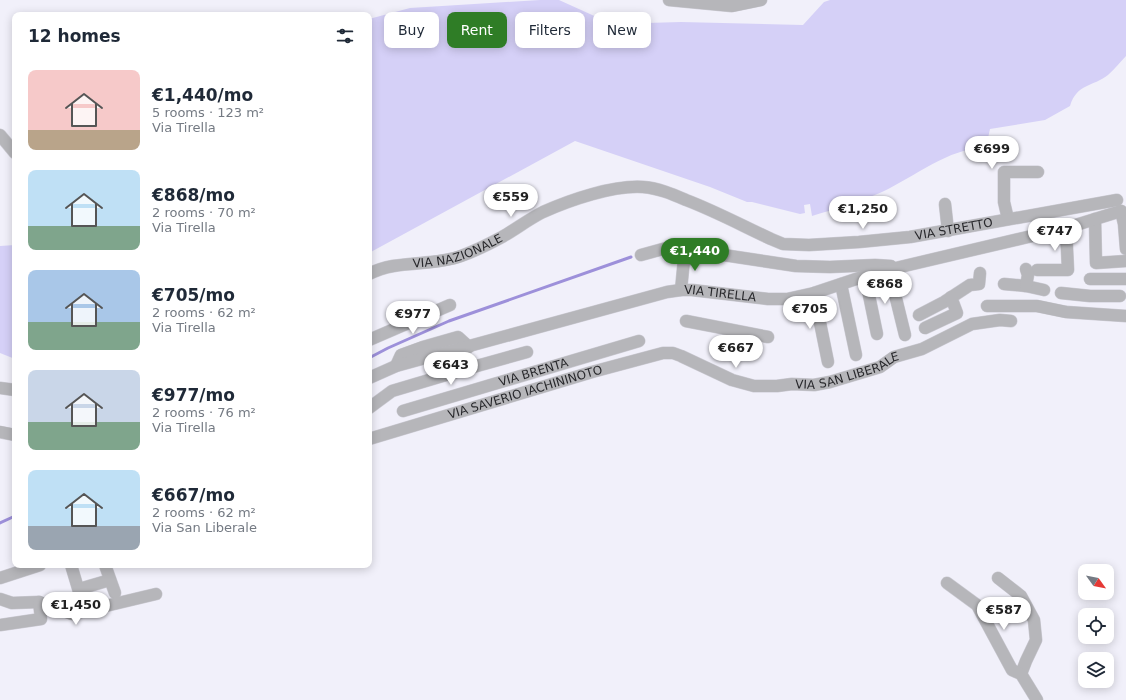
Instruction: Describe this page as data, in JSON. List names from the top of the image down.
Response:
{
  "streets": {
    "street": [
      "VIA STRETTO",
      "VIA NAZIONALE",
      "VIA TIRELLA",
      "VIA SAN LIBERALE",
      "VIA BRENTA",
      "VIA SAVERIO IACHININOTO"
    ]
  },
  "crossings": [
    ["VIA STRETTO", "VIA NAZIONALE"],
    ["VIA STRETTO", "VIA TIRELLA"],
    ["VIA SAN LIBERALE", "VIA SAVERIO IACHININOTO"]
  ],
  "north": "bottom right",
  "page": {
    "chip": [
      "Buy",
      "Rent",
      "Filters",
      "New"
    ],
    "heading": "12 homes",
    "list": [
      {
        "name": "€1,440/mo",
        "note": "5 rooms · 123 m² · Via Tirella"
      },
      {
        "name": "€868/mo",
        "note": "2 rooms · 70 m² · Via Tirella"
      },
      {
        "name": "€705/mo",
        "note": "2 rooms · 62 m² · Via Tirella"
      },
      {
        "name": "€977/mo",
        "note": "2 rooms · 76 m² · Via Tirella"
      },
      {
        "name": "€667/mo",
        "note": "2 rooms · 62 m² · Via San Liberale"
      }
    ],
    "price": [
      "€699",
      "€559",
      "€1,250",
      "€747",
      "€1,440",
      "€868",
      "€705",
      "€977",
      "€667",
      "€643",
      "€1,450",
      "€587"
    ]
  }
}
